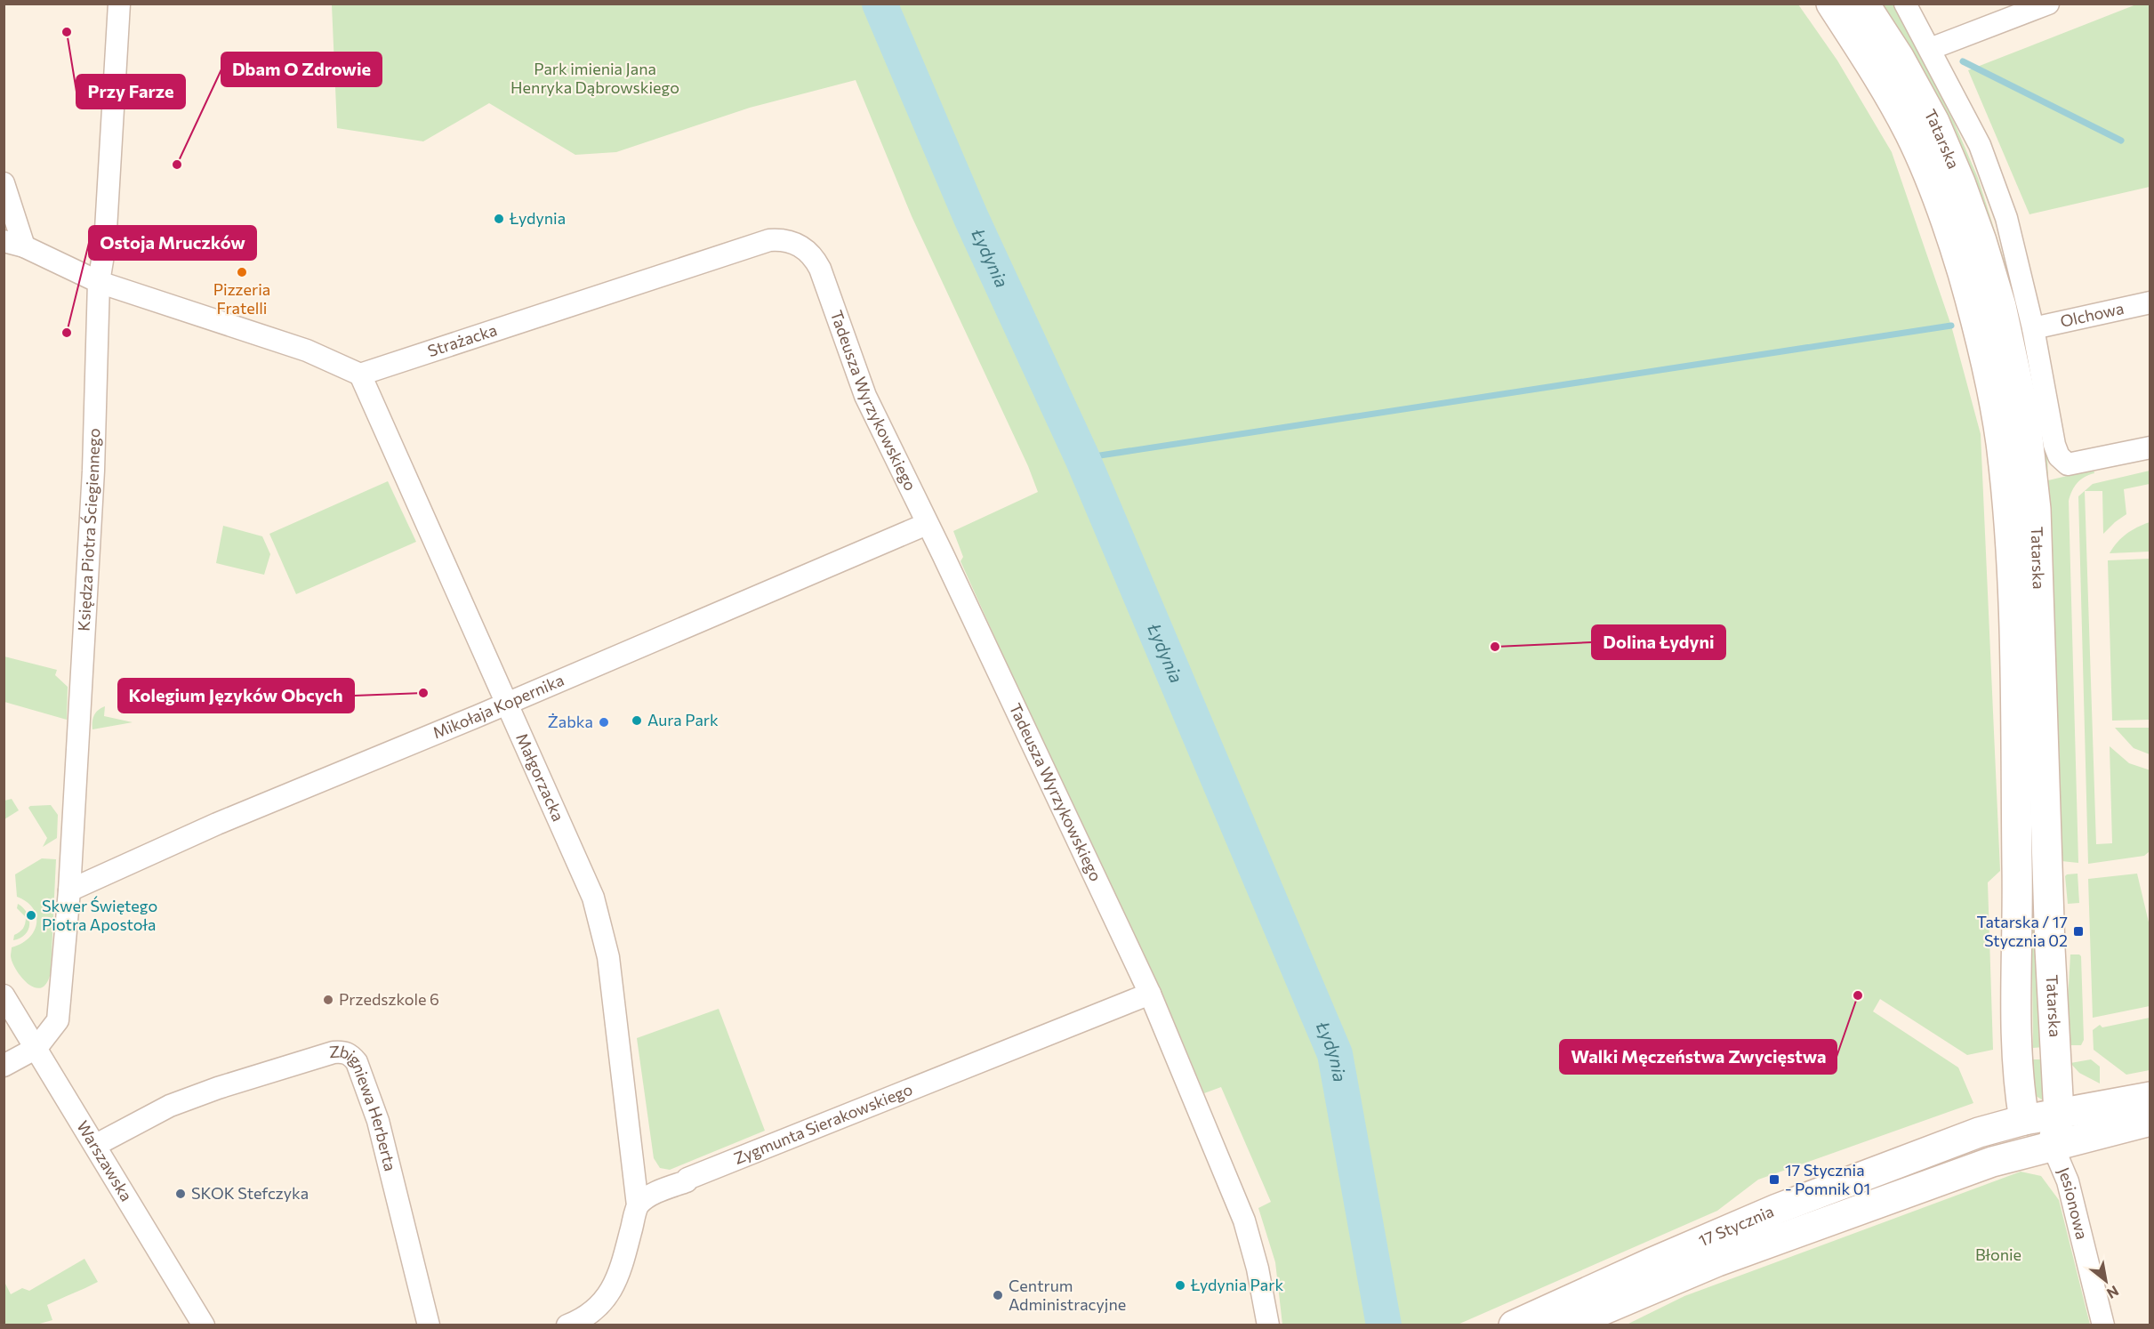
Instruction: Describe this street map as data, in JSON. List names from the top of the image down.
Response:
{
  "streets": {
    "main road": ["Tatarska", "17 Stycznia"],
    "street": [
      "Olchowa",
      "Strażacka",
      "Tadeusza Wyrzykowskiego",
      "Księdza Piotra Ściegiennego",
      "Mikołaja Kopernika",
      "Małgorzacka",
      "Zbigniewa Herberta",
      "Zygmunta Sierakowskiego",
      "Warszawska",
      "Jesionowa"
    ]
  },
  "crossings": [
    ["Tatarska", "Olchowa"],
    ["Tatarska", "Jesionowa"],
    ["Tatarska", "17 Stycznia"],
    ["Strażacka", "Tadeusza Wyrzykowskiego"],
    ["Strażacka", "Małgorzacka"],
    ["Tadeusza Wyrzykowskiego", "Mikołaja Kopernika"],
    ["Tadeusza Wyrzykowskiego", "Zygmunta Sierakowskiego"],
    ["Księdza Piotra Ściegiennego", "Mikołaja Kopernika"],
    ["Księdza Piotra Ściegiennego", "Warszawska"],
    ["Mikołaja Kopernika", "Małgorzacka"],
    ["Małgorzacka", "Zygmunta Sierakowskiego"],
    ["Zbigniewa Herberta", "Warszawska"],
    ["Jesionowa", "17 Stycznia"]
  ],
  "water": ["Łydynia"],
  "parks": ["Park imienia Jana Henryka Dąbrowskiego", "Błonie"],
  "places": {
    "other": [
      "Przy Farze",
      "Dbam O Zdrowie",
      "Łydynia",
      "Pizzeria Fratelli",
      "Ostoja Mruczków",
      "Dolina Łydyni",
      "Kolegium Języków Obcych",
      "Aura Park",
      "Żabka",
      "Skwer Świętego Piotra Apostoła",
      "Walki Męczeństwa Zwycięstwa",
      "Przedszkole 6",
      "SKOK Stefczyka",
      "Łydynia Park",
      "Centrum Administracyjne"
    ],
    "transit": ["Tatarska / 17 Stycznia 02", "17 Stycznia - Pomnik 01"]
  },
  "north": "bottom right"
}
